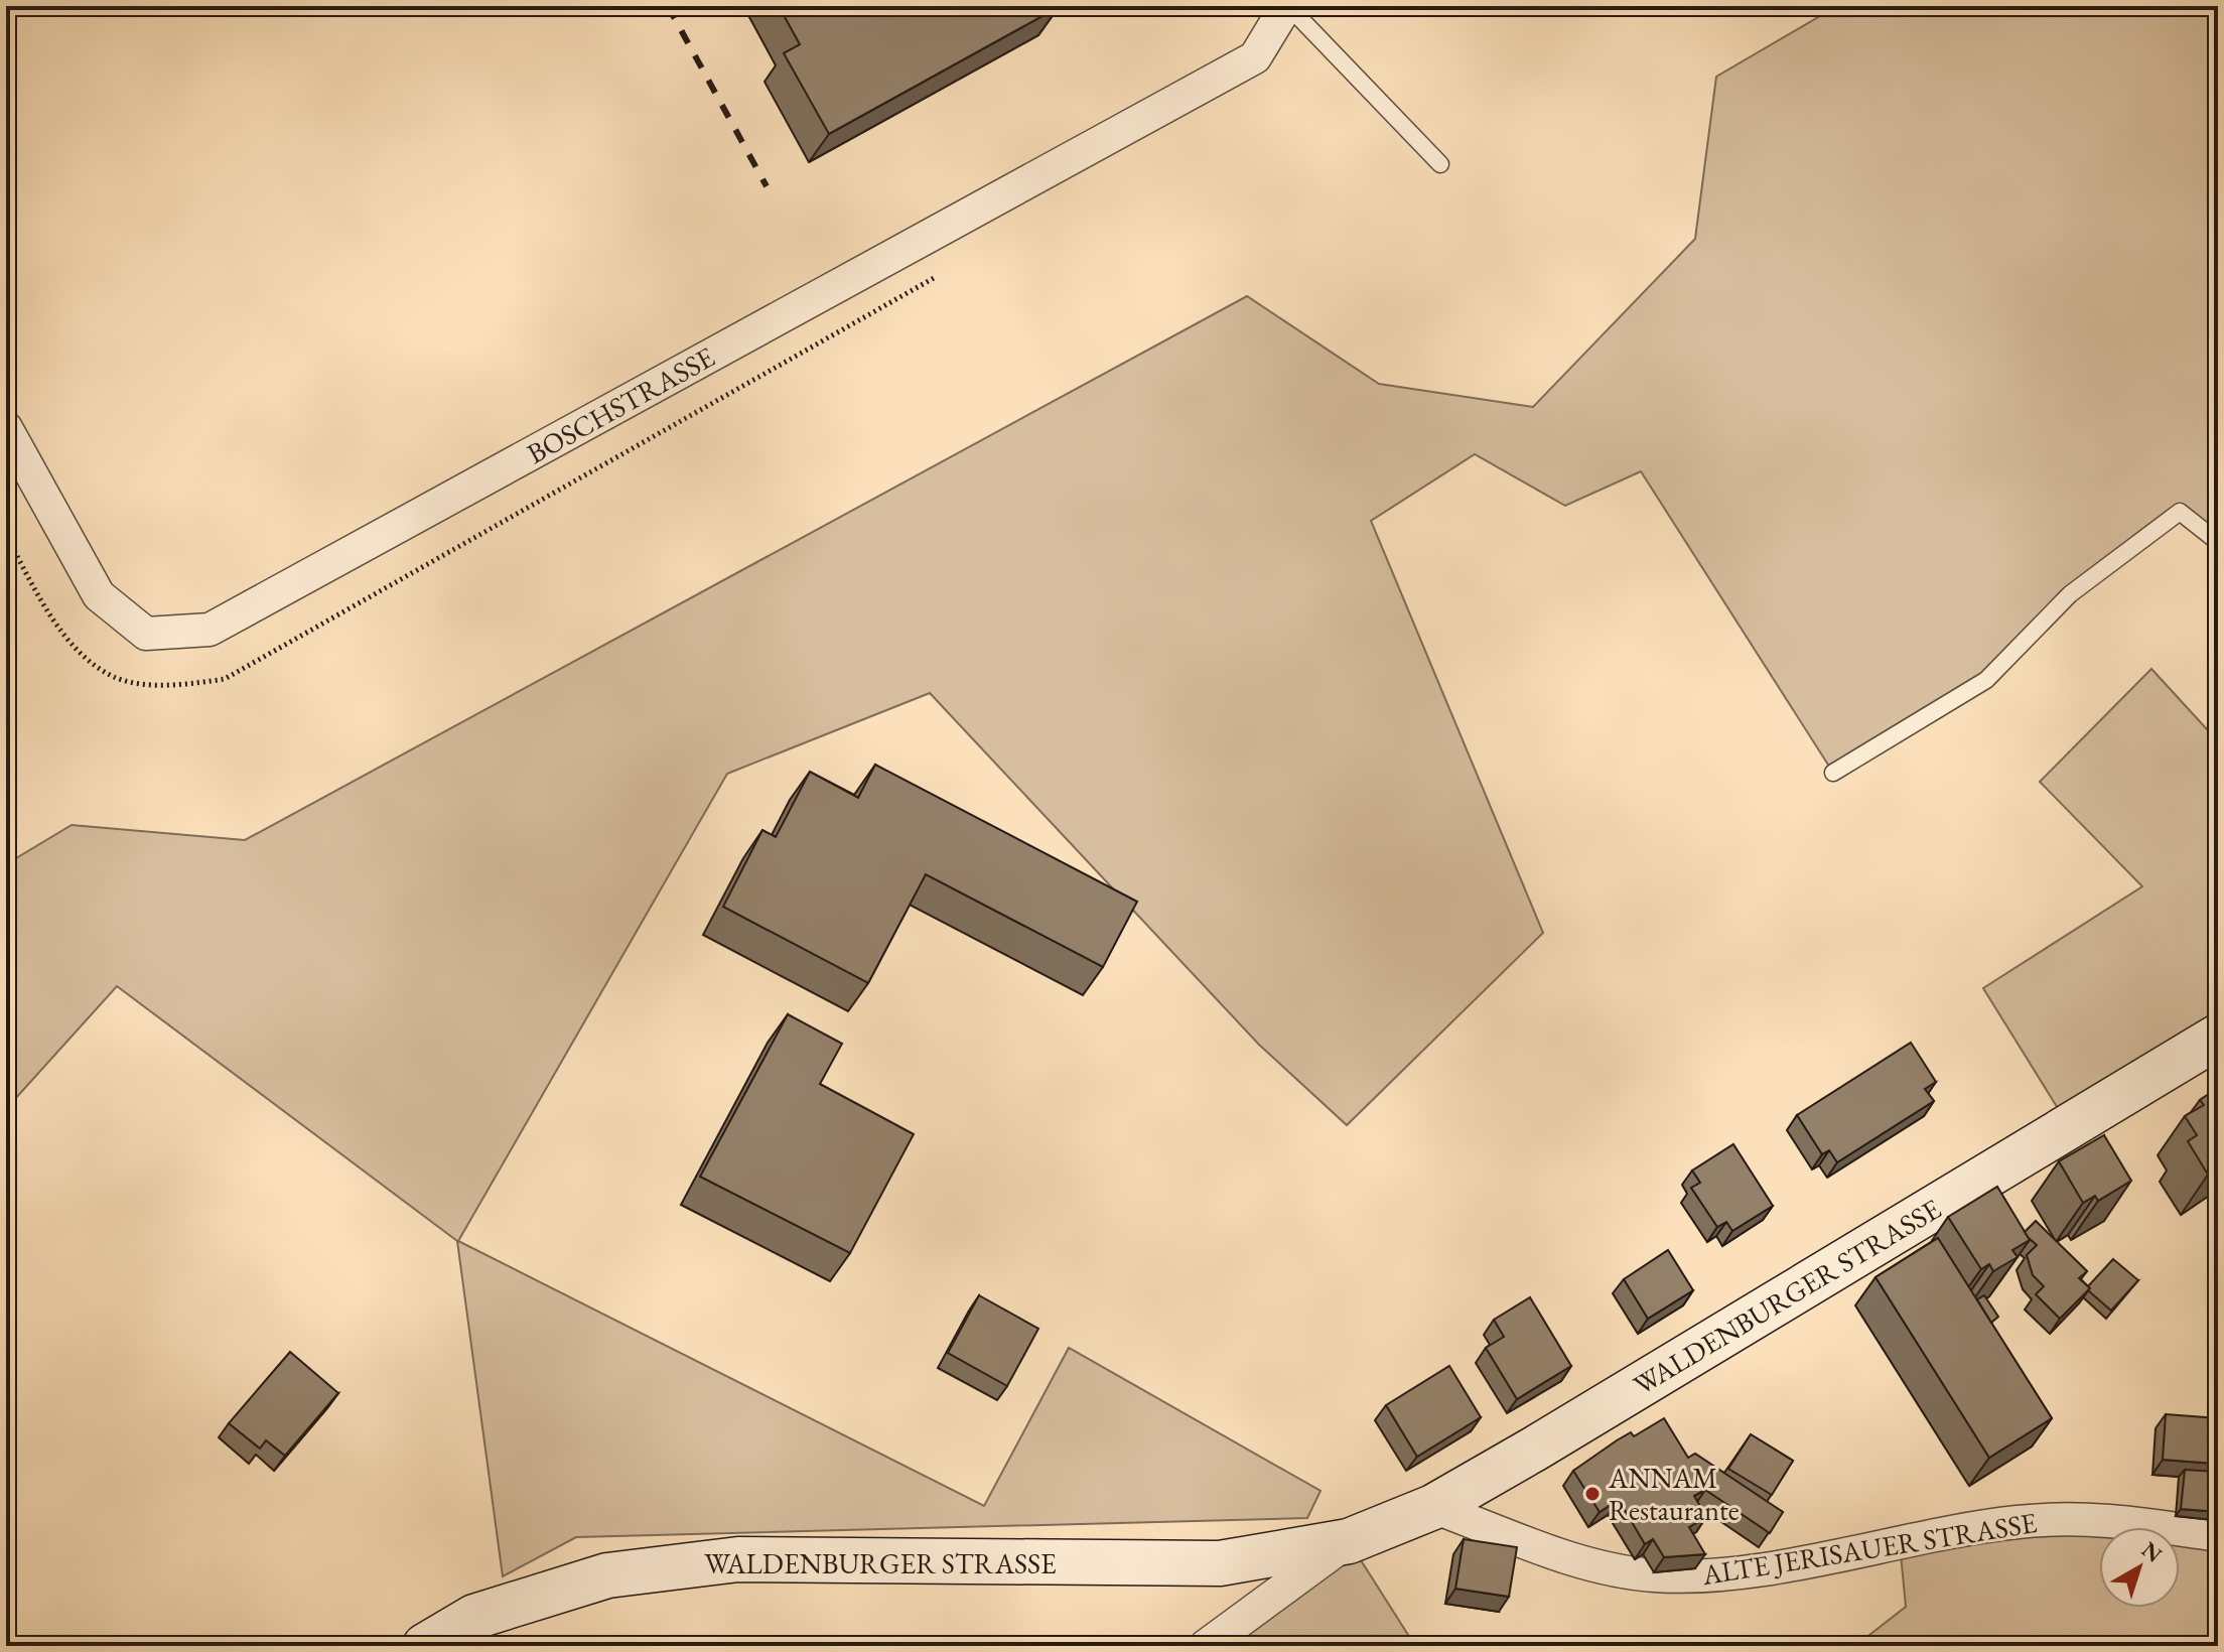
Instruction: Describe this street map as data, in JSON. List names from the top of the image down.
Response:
{
  "streets": {
    "street": ["BOSCHSTRASSE", "WALDENBURGER STRASSE", "ALTE JERISAUER STRASSE"]
  },
  "crossings": [
    ["WALDENBURGER STRASSE", "ALTE JERISAUER STRASSE"]
  ],
  "places": ["ANNAM Restaurante"],
  "north": "top right"
}
